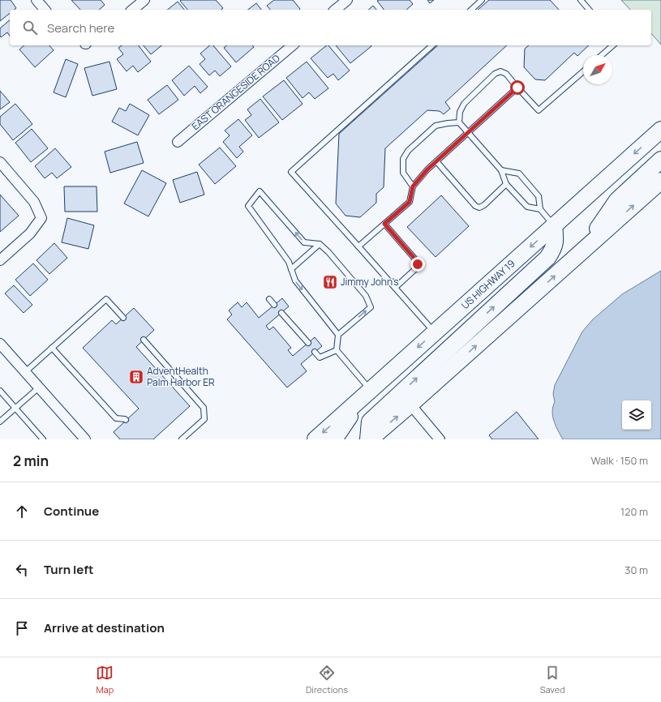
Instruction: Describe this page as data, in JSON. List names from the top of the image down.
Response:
{
  "streets": {
    "highway": ["US HIGHWAY 19"],
    "street": ["EAST ORANGESIDE ROAD"]
  },
  "places": {
    "restaurant": ["Jimmy John's"],
    "building": ["AdventHealth Palm Harbor ER"]
  },
  "north": "top right",
  "page": {
    "search": "Search here",
    "heading": ["2 min", "Walk · 150 m"],
    "list": [
      ["Continue", "120 m"],
      ["Turn left", "30 m"],
      "Arrive at destination"
    ],
    "nav": ["Map", "Directions", "Saved"]
  }
}
